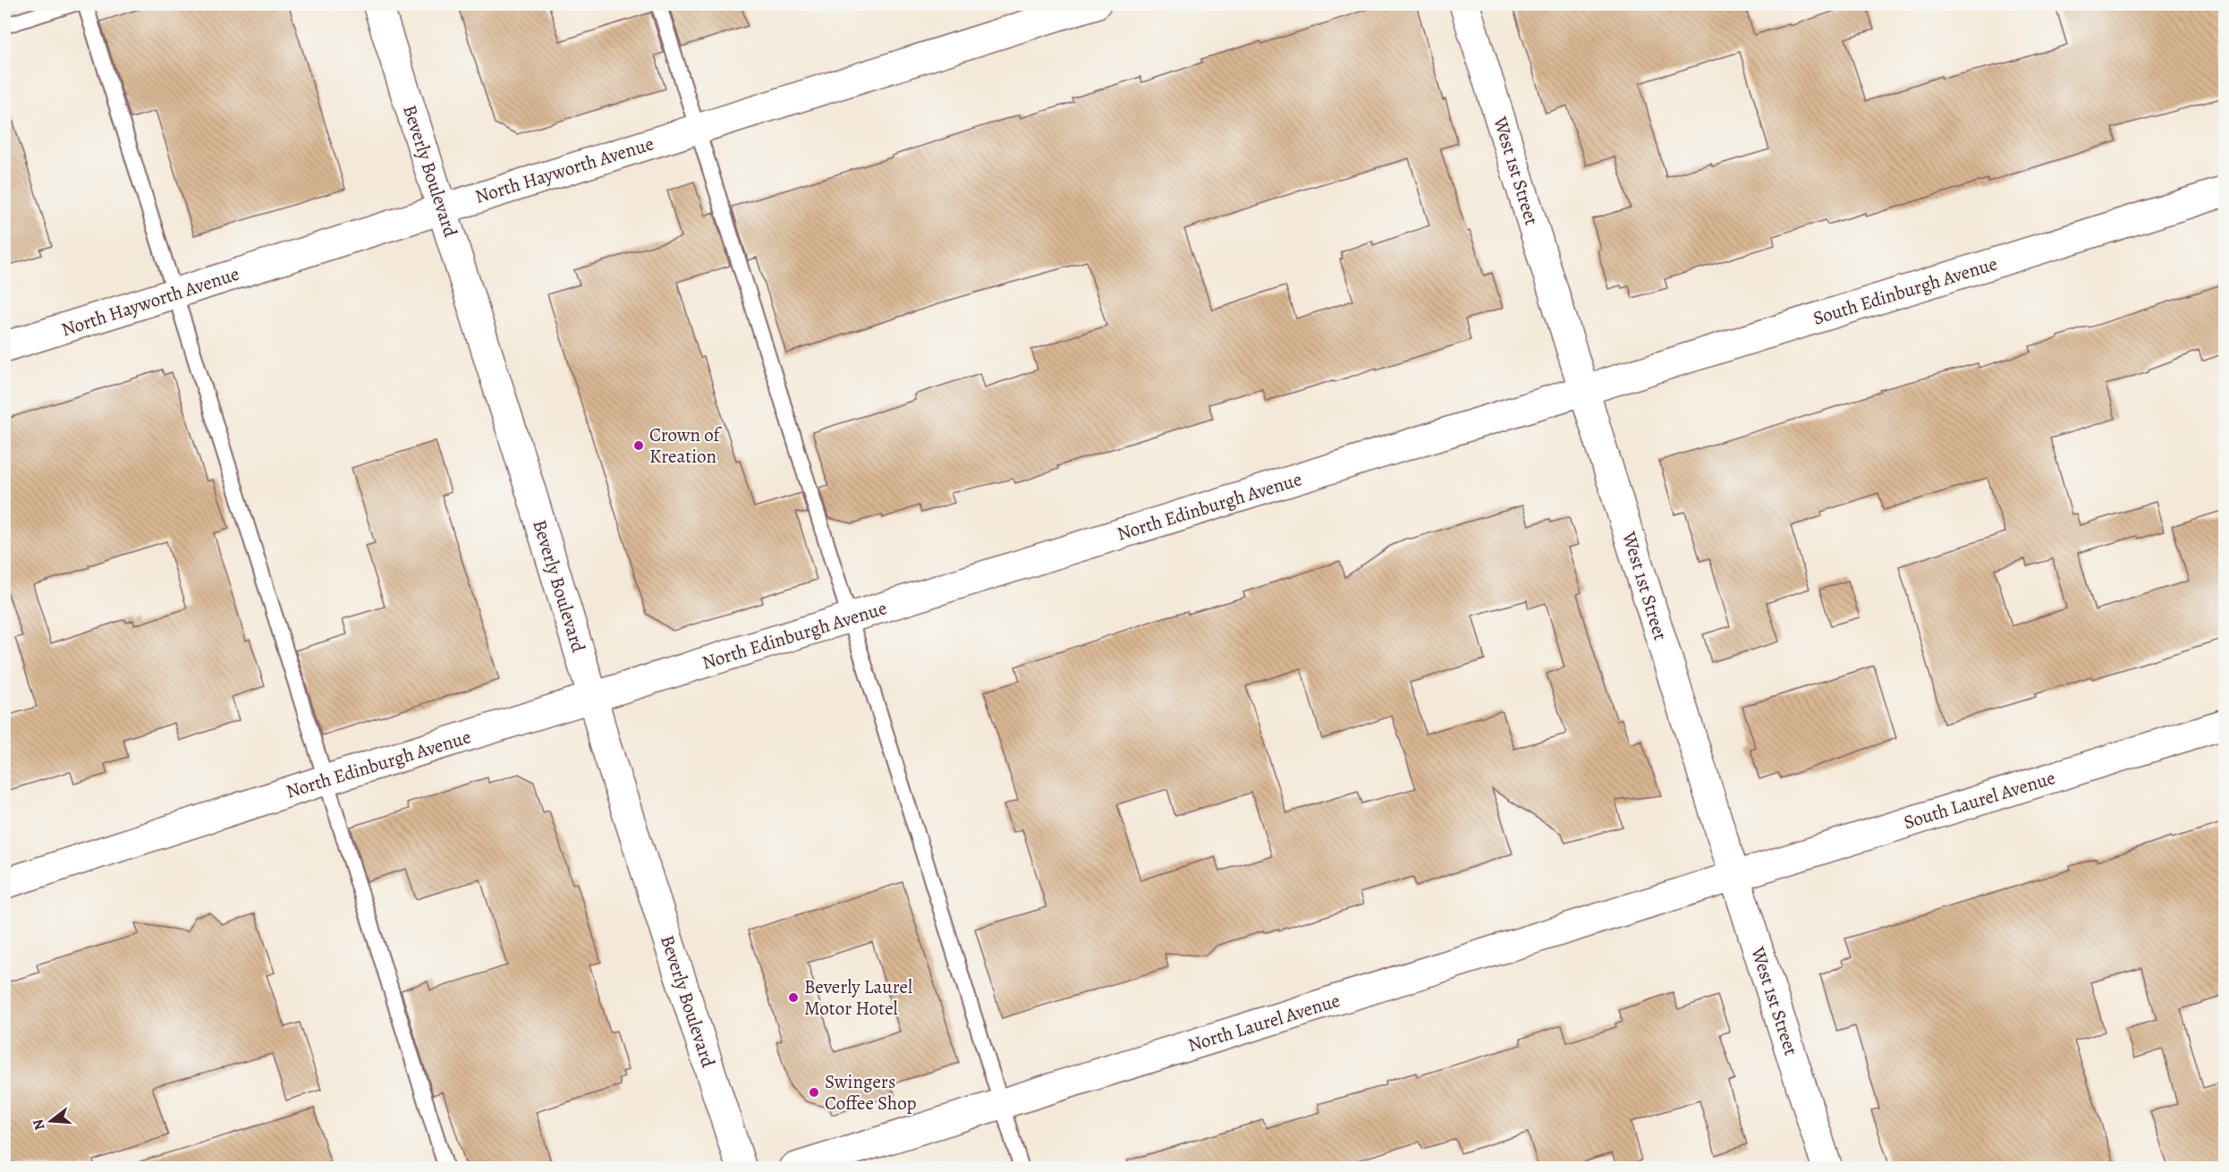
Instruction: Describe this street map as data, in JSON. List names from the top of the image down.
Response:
{
  "streets": {
    "street": [
      "North Hayworth Avenue",
      "Beverly Boulevard",
      "West 1st Street",
      "South Edinburgh Avenue",
      "North Edinburgh Avenue",
      "South Laurel Avenue",
      "North Laurel Avenue"
    ]
  },
  "crossings": [
    ["North Hayworth Avenue", "Beverly Boulevard"],
    ["Beverly Boulevard", "North Edinburgh Avenue"],
    ["West 1st Street", "South Edinburgh Avenue"],
    ["West 1st Street", "North Edinburgh Avenue"],
    ["West 1st Street", "South Laurel Avenue"],
    ["West 1st Street", "North Laurel Avenue"],
    ["South Edinburgh Avenue", "North Edinburgh Avenue"],
    ["South Laurel Avenue", "North Laurel Avenue"]
  ],
  "places": ["Crown of Kreation", "Beverly Laurel Motor Hotel", "Swingers Coffee Shop"],
  "north": "left"
}
